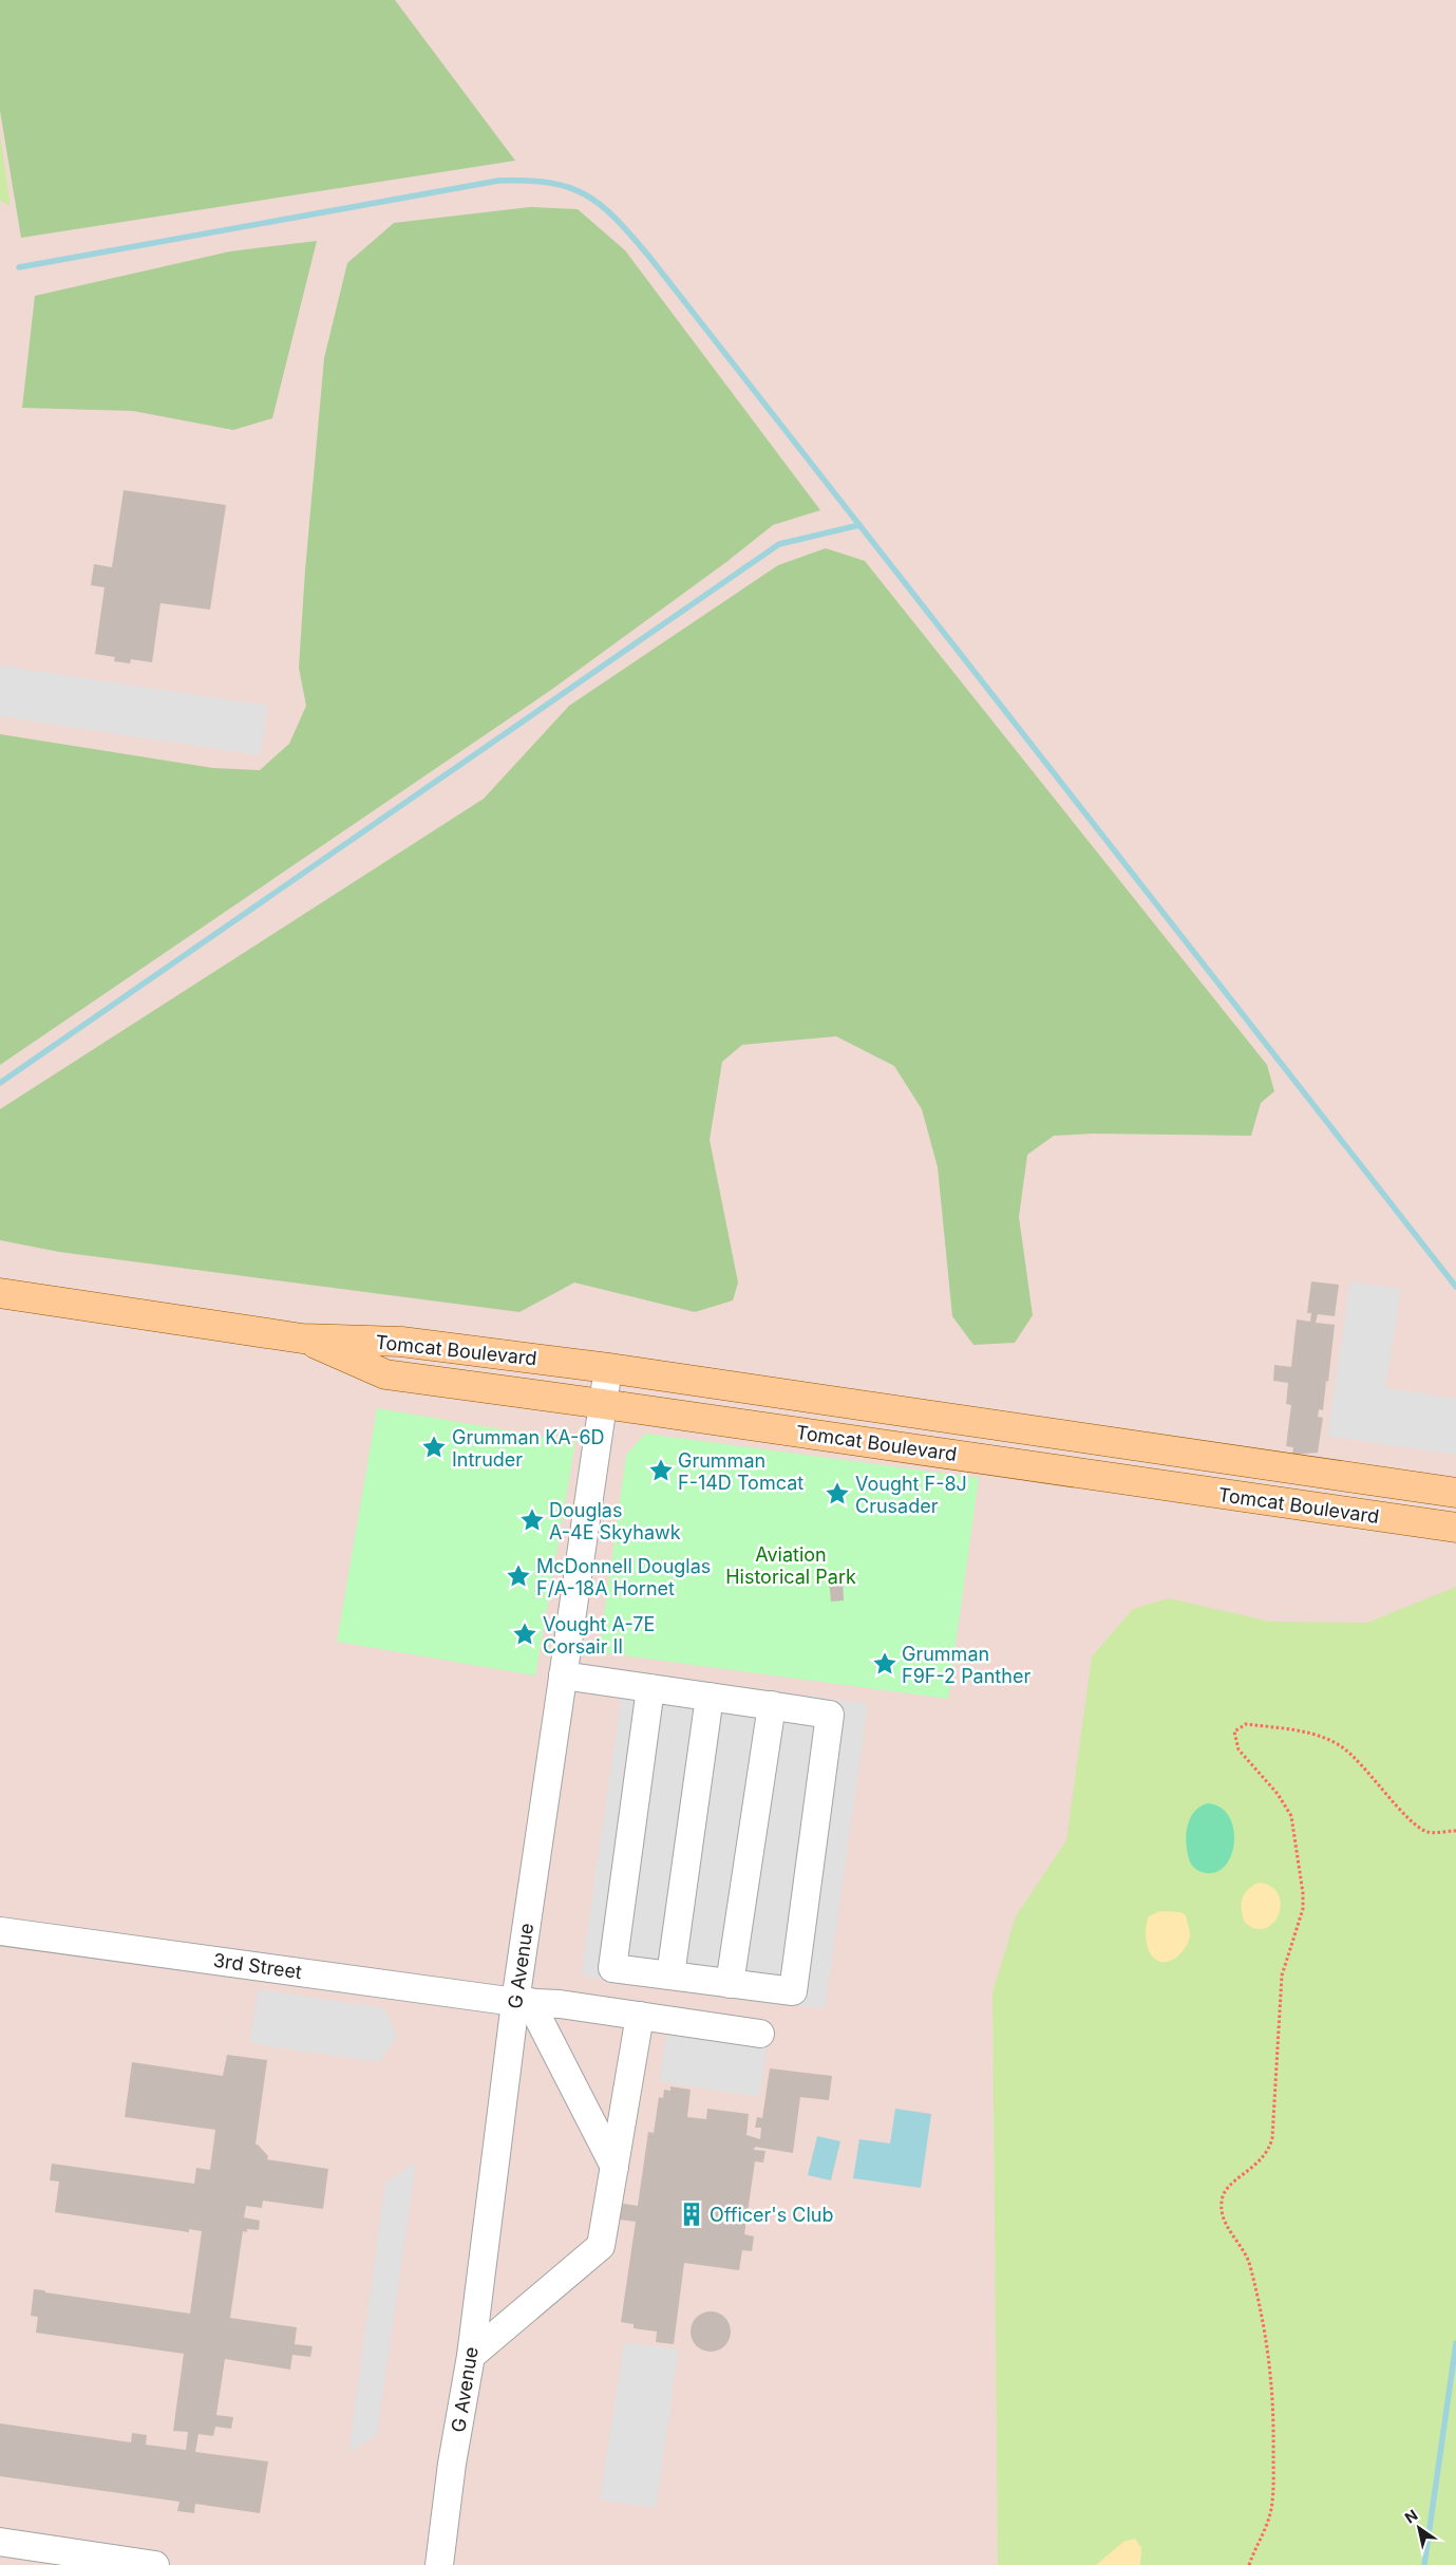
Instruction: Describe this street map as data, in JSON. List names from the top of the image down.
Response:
{
  "streets": {
    "main road": ["Tomcat Boulevard"],
    "street": ["3rd Street", "G Avenue"]
  },
  "crossings": [
    ["Tomcat Boulevard", "G Avenue"],
    ["3rd Street", "G Avenue"]
  ],
  "parks": ["Aviation Historical Park"],
  "places": {
    "place": [
      "Grumman KA-6D Intruder",
      "Grumman F-14D Tomcat",
      "Vought F-8J Crusader",
      "Douglas A-4E Skyhawk",
      "McDonnell Douglas F/A-18A Hornet",
      "Vought A-7E Corsair II",
      "Grumman F9F-2 Panther"
    ],
    "building": ["Officer's Club"]
  },
  "north": "top left"
}
